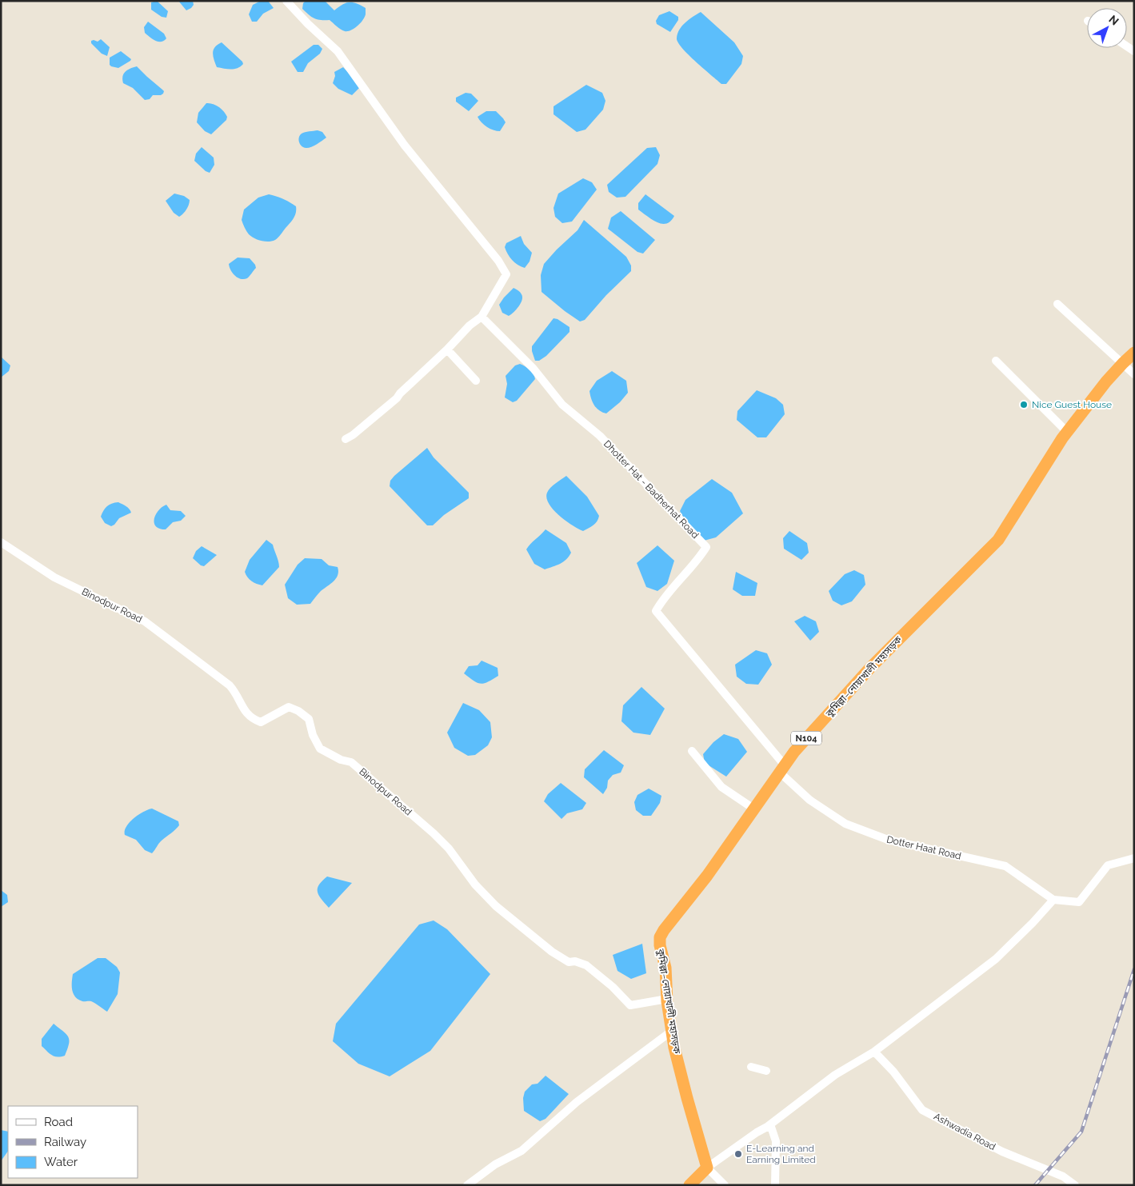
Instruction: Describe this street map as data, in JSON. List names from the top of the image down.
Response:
{
  "streets": {
    "highway": ["কুমিল্লা–নোয়াখালী মহাসড়ক", "N104"],
    "street": [
      "Dhotter Hat - Badherhat Road",
      "Binodpur Road",
      "Dotter Haat Road",
      "Ashwadia Road"
    ]
  },
  "crossings": [
    ["Dhotter Hat - Badherhat Road", "কুমিল্লা–নোয়াখালী মহাসড়ক"],
    ["Dhotter Hat - Badherhat Road", "Dotter Haat Road"],
    ["Binodpur Road", "কুমিল্লা–নোয়াখালী মহাসড়ক"],
    ["কুমিল্লা–নোয়াখালী মহাসড়ক", "Dotter Haat Road"]
  ],
  "places": ["Nice Guest House", "E-Learning and Earning Limited"],
  "legend": ["Road", "Railway", "Water"],
  "north": "top right"
}
